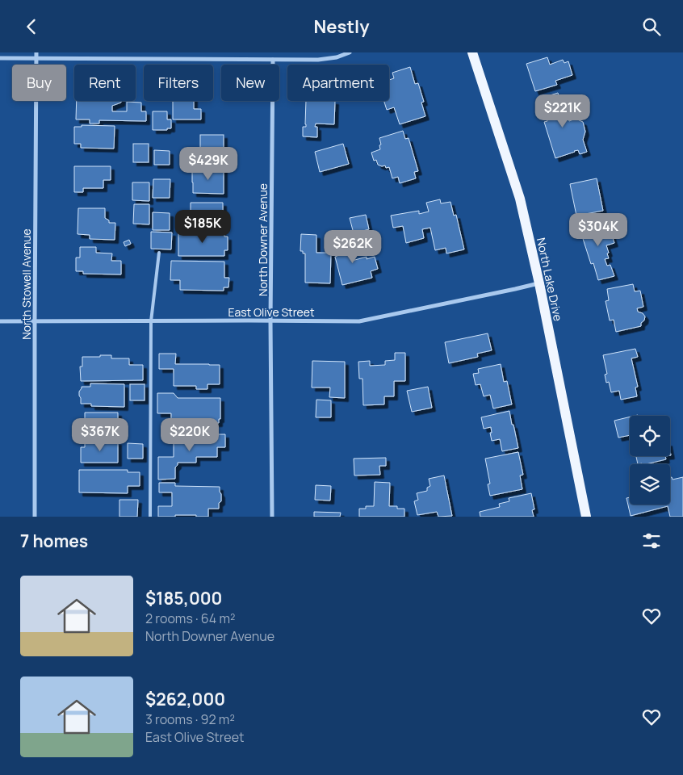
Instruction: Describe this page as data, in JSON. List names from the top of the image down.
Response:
{
  "streets": {
    "main road": ["North Lake Drive"],
    "street": ["North Downer Avenue", "North Stowell Avenue", "East Olive Street"]
  },
  "crossings": [
    ["North Downer Avenue", "East Olive Street"],
    ["North Lake Drive", "East Olive Street"],
    ["North Stowell Avenue", "East Olive Street"]
  ],
  "page": {
    "header": "Nestly",
    "chip": [
      "Buy",
      "Rent",
      "Filters",
      "New",
      "Apartment"
    ],
    "price": [
      "$221K",
      "$429K",
      "$185K",
      "$304K",
      "$262K",
      "$367K",
      "$220K"
    ],
    "heading": "7 homes",
    "list": [
      {
        "name": "$185,000",
        "note": "2 rooms · 64 m² · North Downer Avenue"
      },
      {
        "name": "$262,000",
        "note": "3 rooms · 92 m² · East Olive Street"
      }
    ]
  }
}
